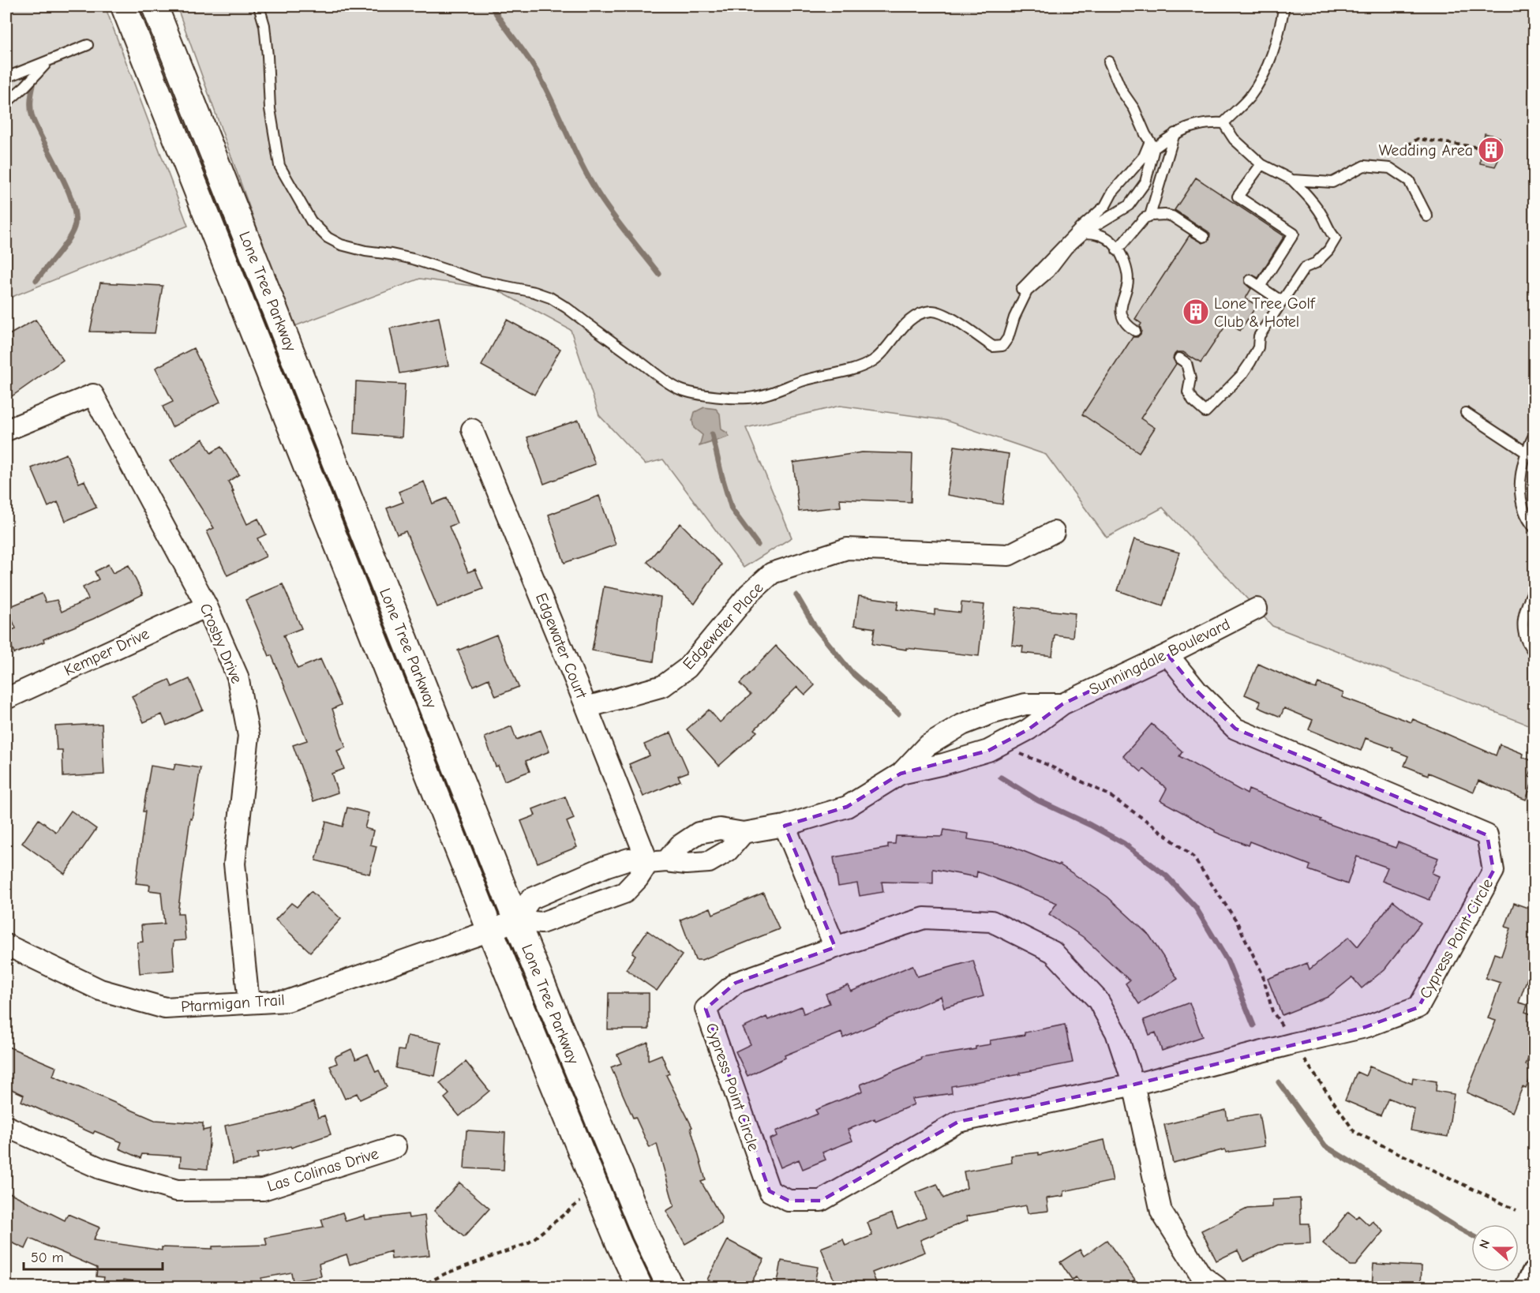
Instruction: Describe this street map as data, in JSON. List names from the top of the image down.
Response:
{
  "streets": {
    "street": [
      "Lone Tree Parkway",
      "Edgewater Place",
      "Crosby Drive",
      "Edgewater Court",
      "Kemper Drive",
      "Sunningdale Boulevard",
      "Cypress Point Circle",
      "Ptarmigan Trail",
      "Las Colinas Drive"
    ]
  },
  "crossings": [
    ["Lone Tree Parkway", "Sunningdale Boulevard"],
    ["Lone Tree Parkway", "Ptarmigan Trail"],
    ["Edgewater Place", "Edgewater Court"],
    ["Crosby Drive", "Kemper Drive"],
    ["Crosby Drive", "Ptarmigan Trail"],
    ["Edgewater Court", "Sunningdale Boulevard"],
    ["Sunningdale Boulevard", "Cypress Point Circle"],
    ["Sunningdale Boulevard", "Ptarmigan Trail"]
  ],
  "places": {
    "building": ["Wedding Area", "Lone Tree Golf Club & Hotel"]
  },
  "scale_bar": "50 m",
  "north": "left"
}
